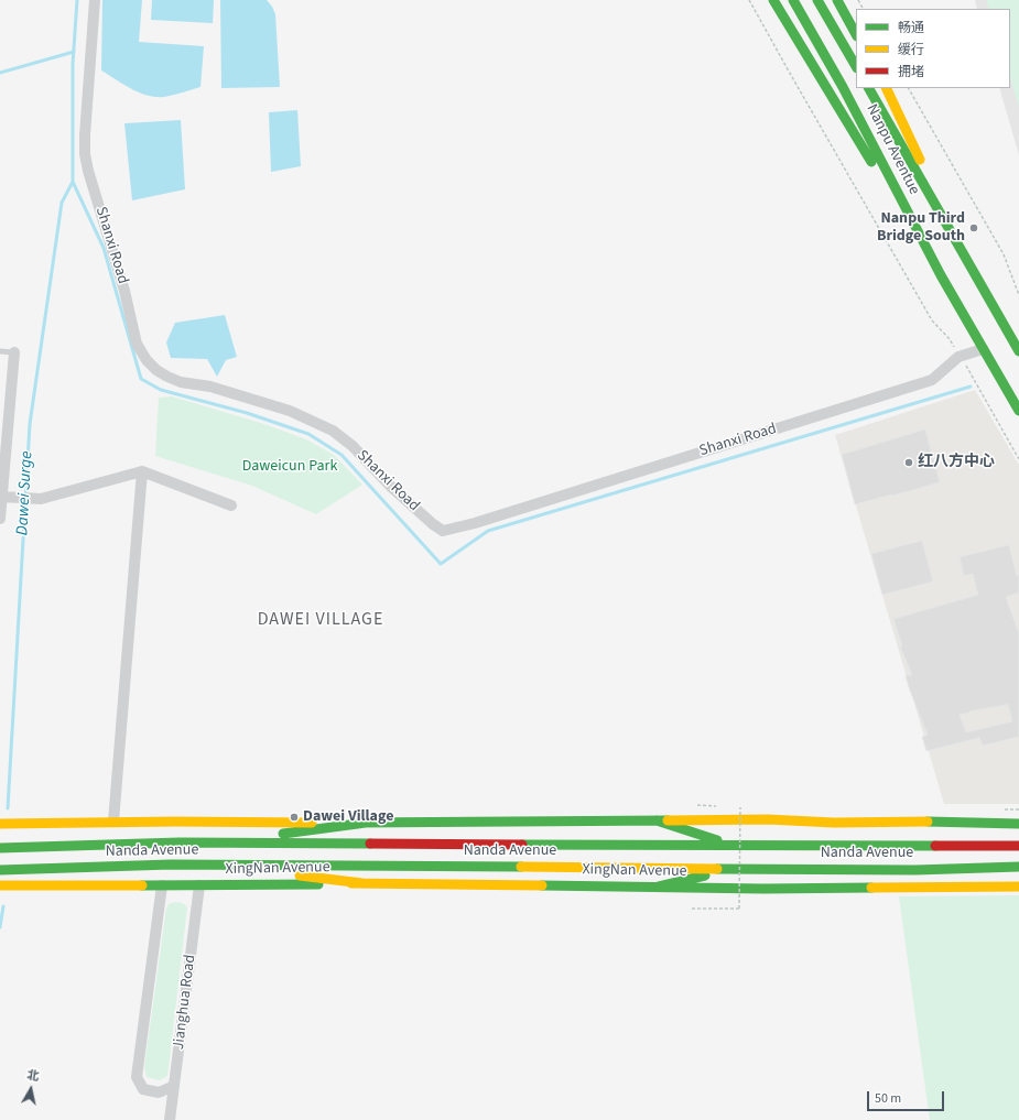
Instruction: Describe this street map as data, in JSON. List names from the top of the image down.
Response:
{
  "streets": {
    "main road": ["Nanpu Aventue", "Nanda Avenue", "XingNan Avenue"],
    "street": ["Shanxi Road", "Jianghua Road"]
  },
  "crossings": [
    ["Nanpu Aventue", "Shanxi Road"],
    ["XingNan Avenue", "Jianghua Road"]
  ],
  "districts": ["DAWEI VILLAGE"],
  "water": ["Dawei Surge"],
  "parks": ["Daweicun Park"],
  "places": ["Nanpu Third Bridge South", "红八方中心", "Dawei Village"],
  "legend": ["畅通", "缓行", "拥堵"],
  "scale_bar": "50 m",
  "north": "top"
}
